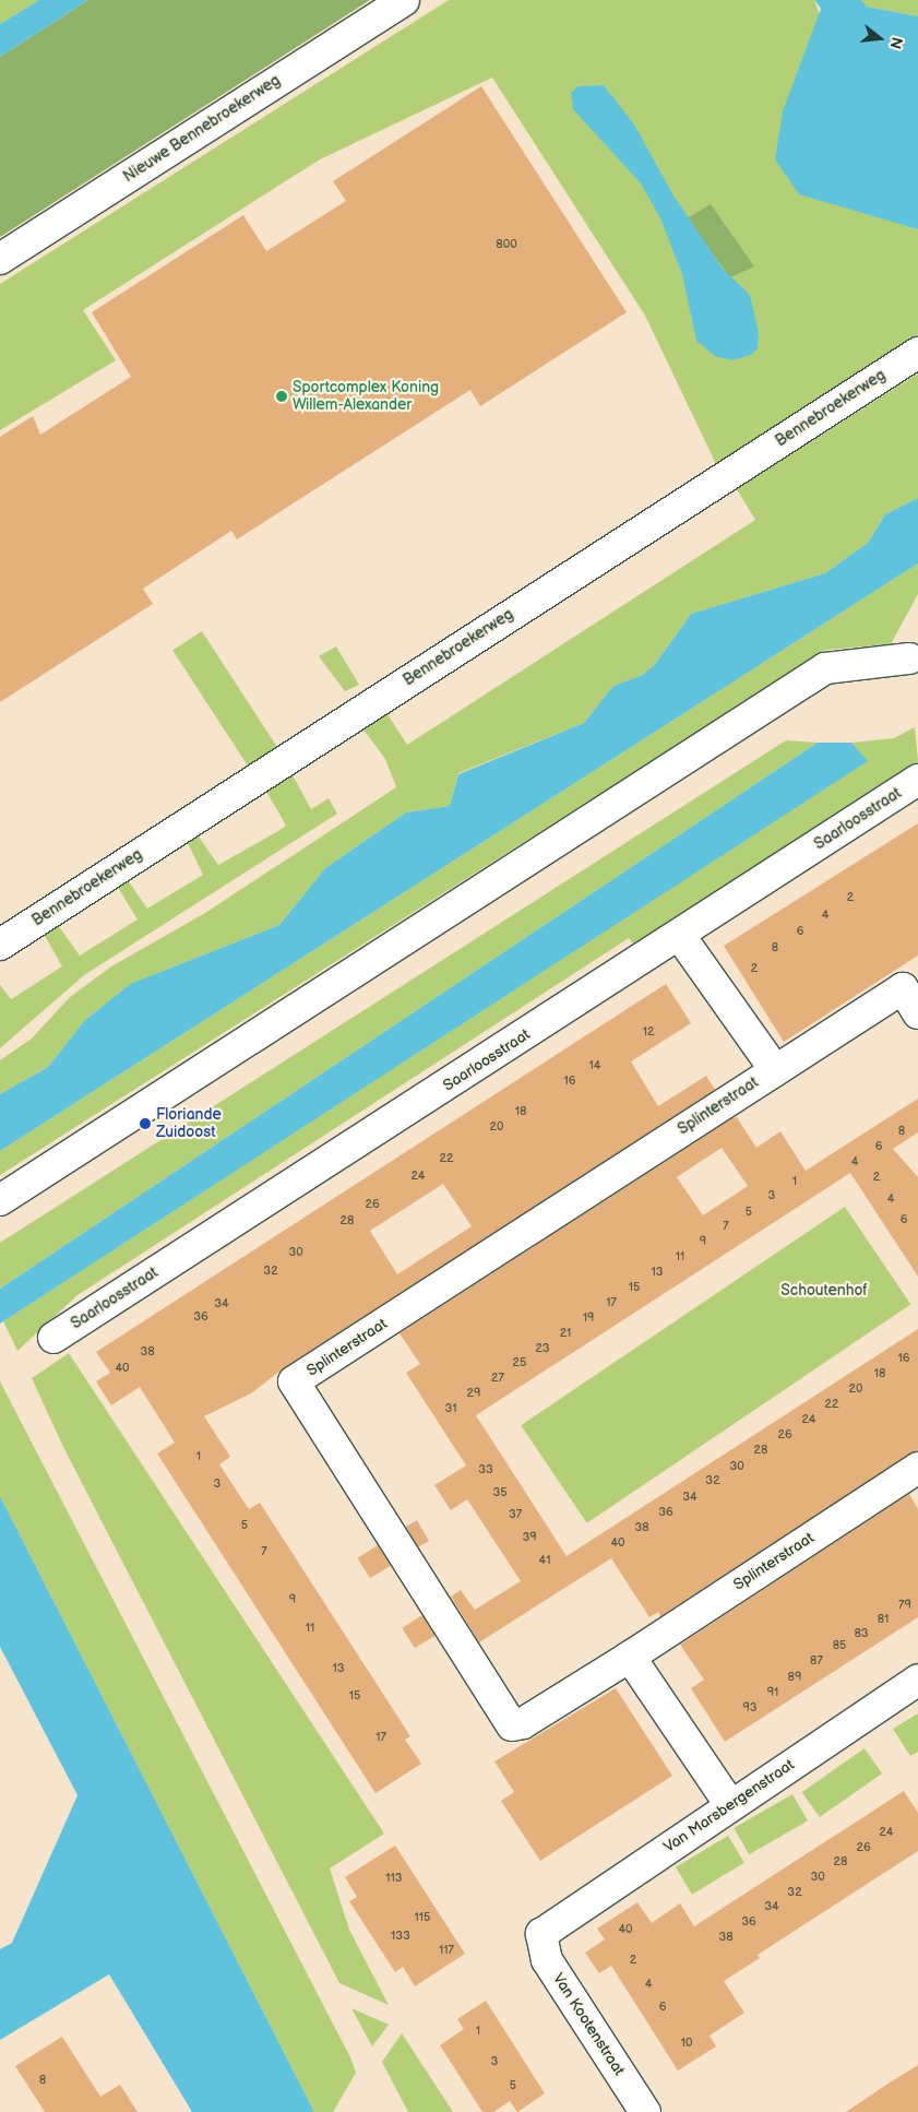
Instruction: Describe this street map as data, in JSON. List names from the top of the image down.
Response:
{
  "streets": {
    "street": [
      "Nieuwe Bennebroekerweg",
      "Bennebroekerweg",
      "Saarloosstraat",
      "Splinterstraat",
      "Van Marsbergenstraat",
      "Van Kootenstraat"
    ]
  },
  "crossings": [
    ["Saarloosstraat", "Splinterstraat"],
    ["Van Marsbergenstraat", "Van Kootenstraat"]
  ],
  "parks": ["Schoutenhof"],
  "places": ["Sportcomplex Koning Willem-Alexander", "Floriande Zuidoost"],
  "house_numbers": [
    "800",
    "2",
    "4",
    "6",
    "8",
    "2",
    "12",
    "14",
    "16",
    "18",
    "20",
    "8",
    "6",
    "22",
    "4",
    "24",
    "2",
    "1",
    "3",
    "4",
    "26",
    "5",
    "6",
    "28",
    "7",
    "9",
    "30",
    "11",
    "32",
    "13",
    "15",
    "17",
    "34",
    "36",
    "19",
    "21",
    "23",
    "38",
    "16",
    "25",
    "40",
    "18",
    "27",
    "20",
    "29",
    "22",
    "31",
    "24",
    "26",
    "28",
    "1",
    "30",
    "33",
    "32",
    "3",
    "35",
    "34",
    "36",
    "37",
    "5",
    "38",
    "39",
    "40",
    "7",
    "41",
    "9",
    "79",
    "81",
    "11",
    "83",
    "85",
    "87",
    "13",
    "89",
    "91",
    "15",
    "93",
    "17",
    "24",
    "26",
    "28",
    "30",
    "113",
    "32",
    "34",
    "115",
    "36",
    "40",
    "133",
    "38",
    "117",
    "2",
    "4",
    "6",
    "1",
    "10",
    "3",
    "8",
    "5"
  ],
  "north": "right"
}
